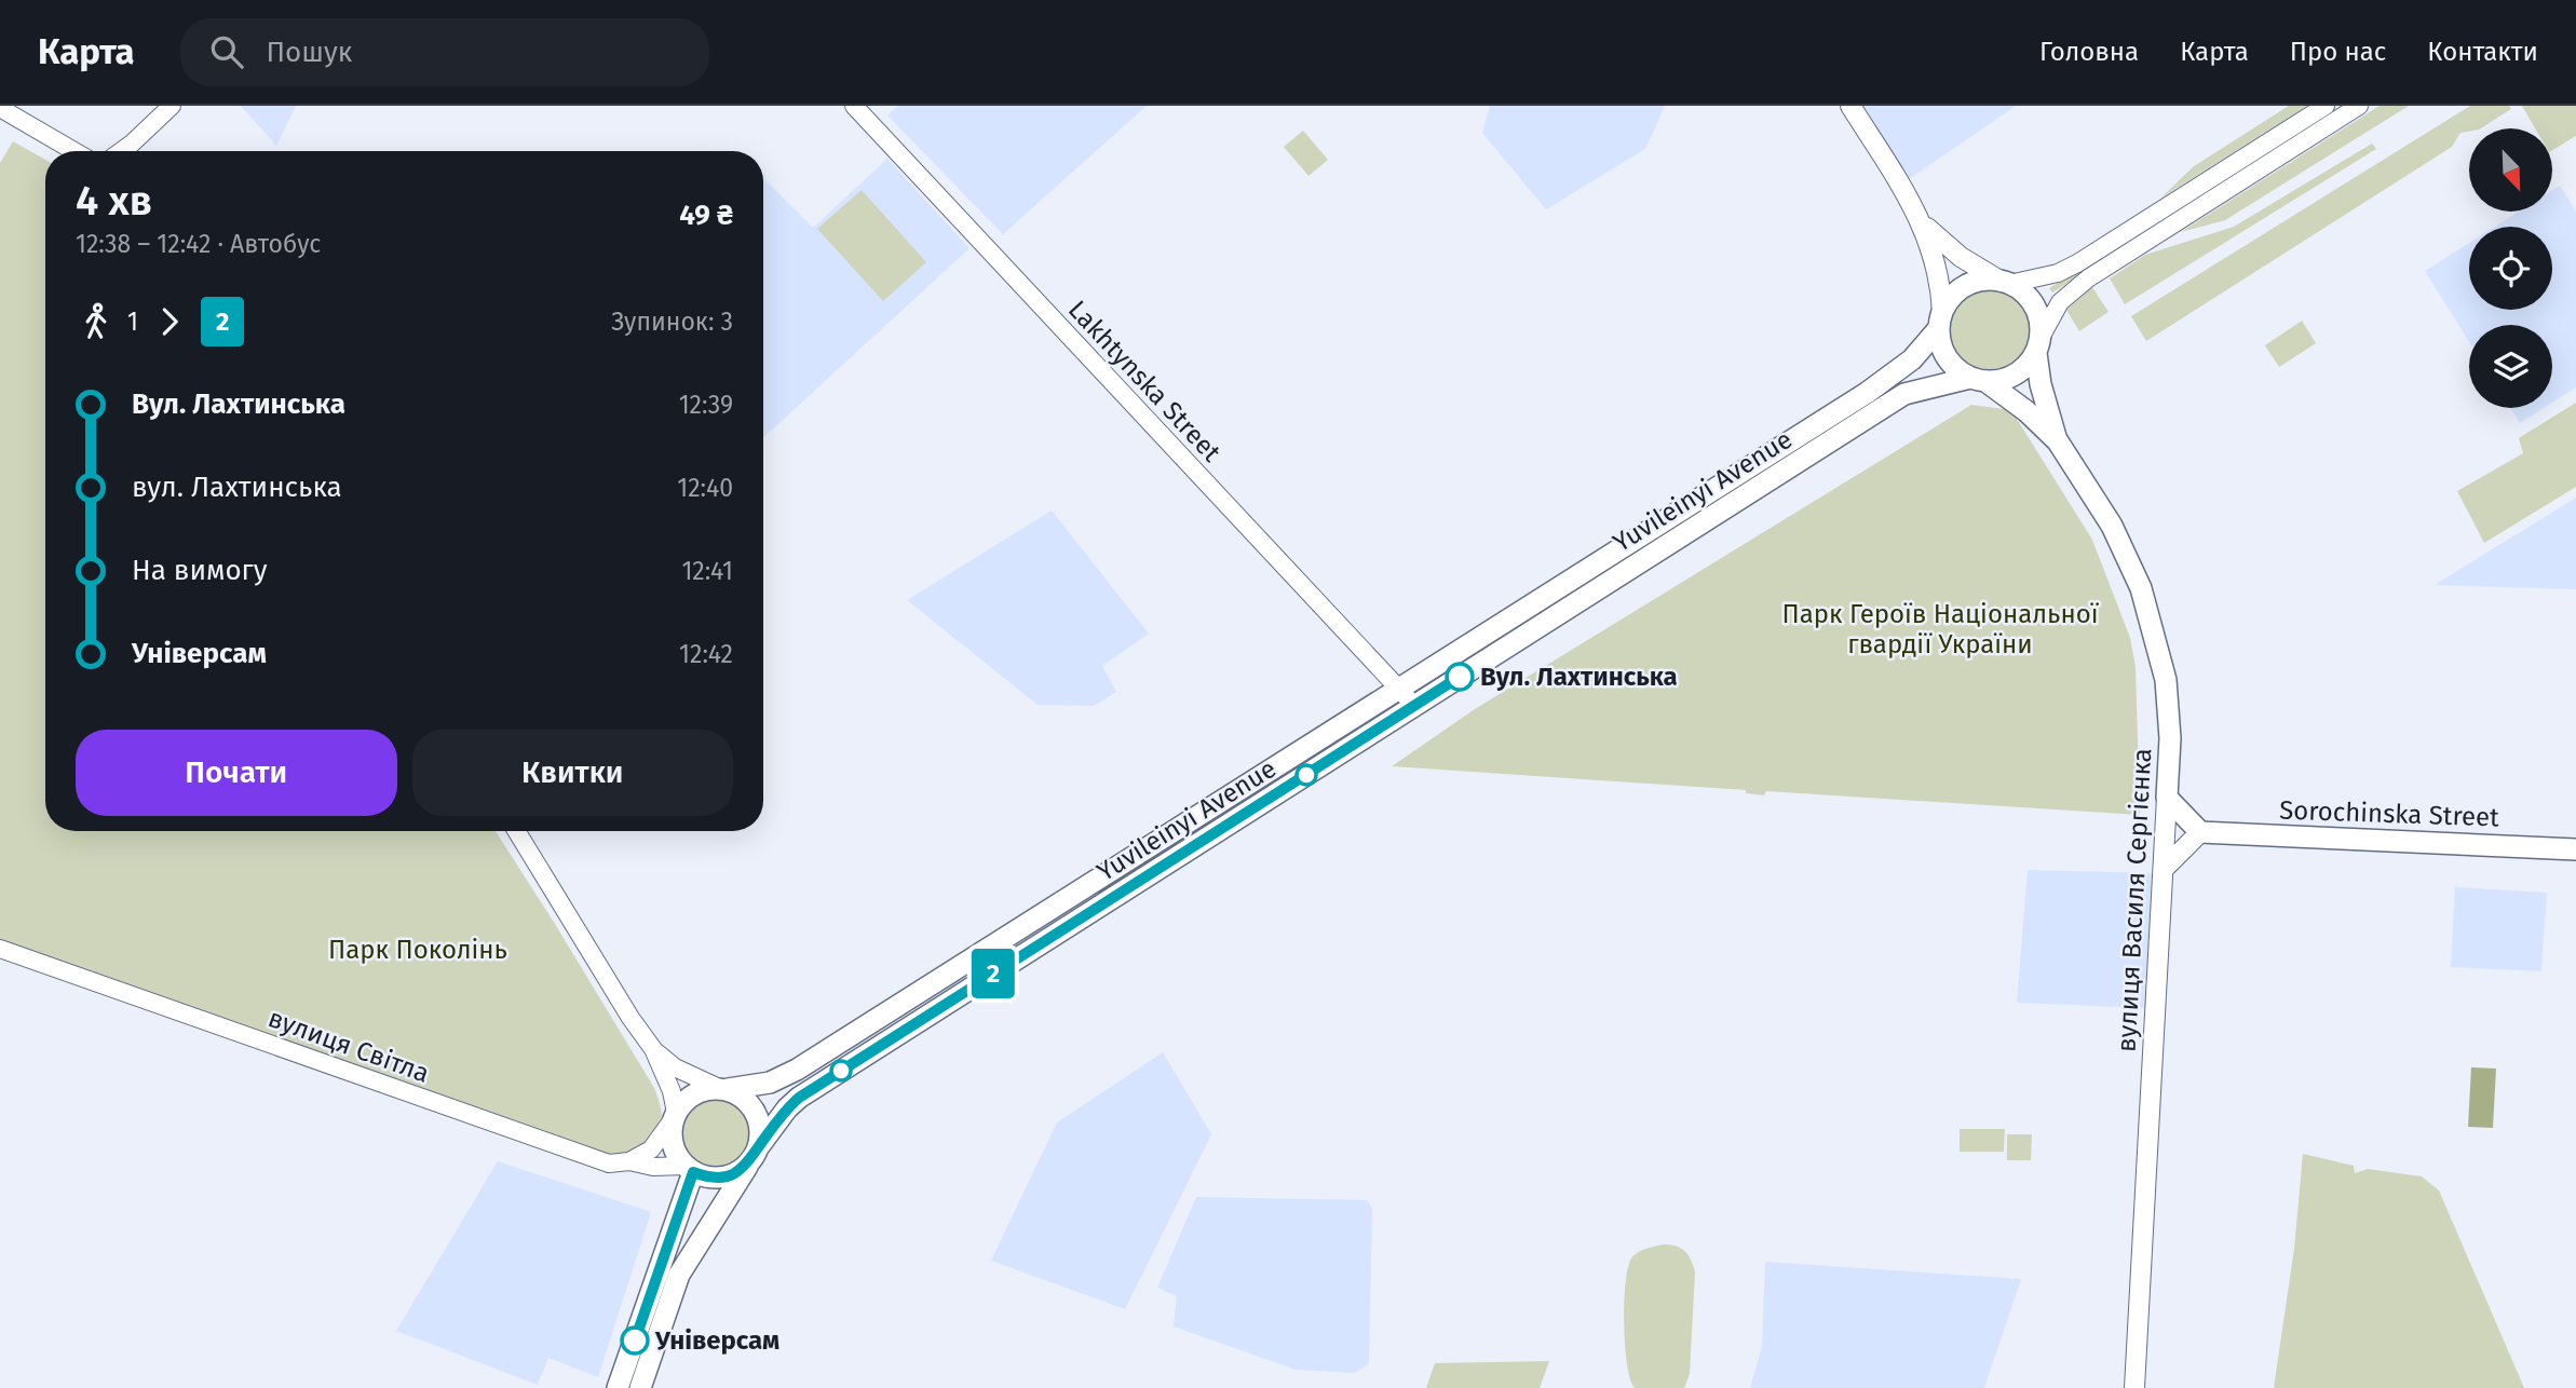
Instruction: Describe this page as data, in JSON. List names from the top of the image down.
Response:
{
  "streets": {
    "main road": ["Yuvileinyi Avenue", "Sorochinska Street", "вулиця Василя Сергієнка"],
    "street": ["Lakhtynska Street", "вулиця Світла"]
  },
  "crossings": [
    ["Lakhtynska Street", "Yuvileinyi Avenue"],
    ["Yuvileinyi Avenue", "вулиця Василя Сергієнка"],
    ["Yuvileinyi Avenue", "вулиця Світла"]
  ],
  "parks": ["Парк Героїв Національної гвардії України", "Парк Поколінь"],
  "places": ["Вул. Лахтинська", "Універсам"],
  "lines": ["bus line 2"],
  "north": "bottom right",
  "page": {
    "header": "Карта",
    "search": "Пошук",
    "nav": [
      "Головна",
      "Карта",
      "Про нас",
      "Контакти"
    ],
    "on_map": "2",
    "heading": ["4 хв", "12:38 – 12:42 · Автобус", "49 ₴"],
    "legs": ["1", "2", "Зупинок: 3"],
    "list": [
      {
        "name": "Вул. Лахтинська",
        "value": "12:39"
      },
      {
        "name": "вул. Лахтинська",
        "value": "12:40"
      },
      {
        "name": "На вимогу",
        "value": "12:41"
      },
      {
        "name": "Універсам",
        "value": "12:42"
      }
    ],
    "buttons": ["Почати", "Квитки"]
  }
}
